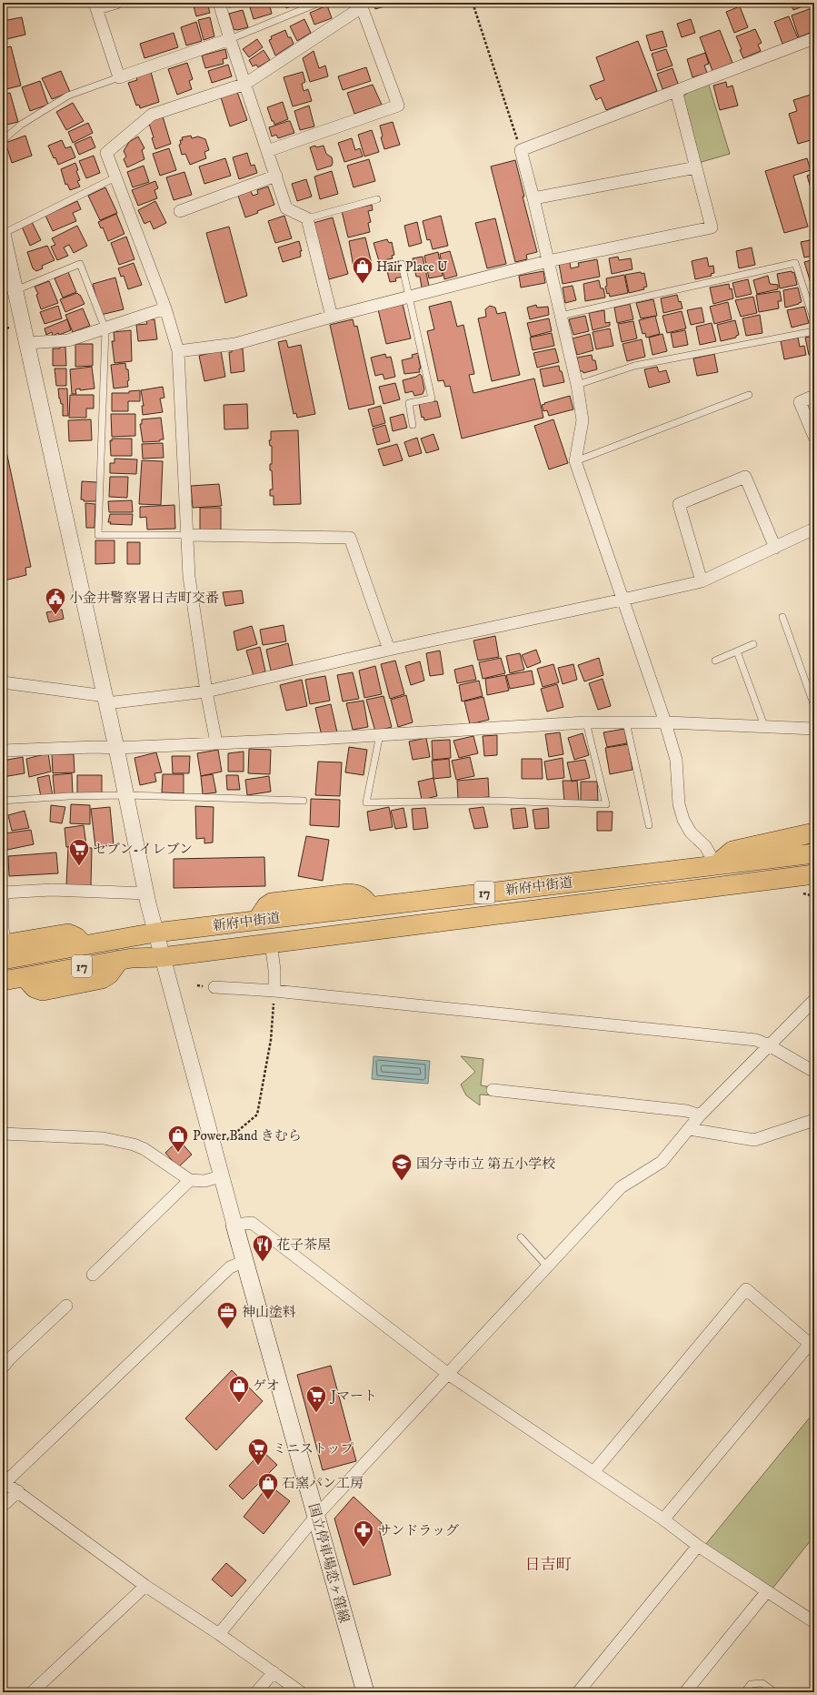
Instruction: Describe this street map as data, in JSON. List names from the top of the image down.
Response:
{
  "streets": {
    "main road": ["新府中街道", "17", "国立停車場恋ヶ窪線"]
  },
  "districts": ["日吉町"],
  "places": {
    "shop": [
      "Hair Place U",
      "Power Band きむら",
      "ゲオ",
      "石窯パン工房"
    ],
    "public building": ["小金井警察署日吉町交番"],
    "supermarket": ["セブン-イレブン", "Jマート", "ミニストップ"],
    "school or university": ["国分寺市立 第五小学校"],
    "restaurant": ["花子茶屋"],
    "office": ["神山塗料"],
    "pharmacy": ["サンドラッグ"]
  }
}
